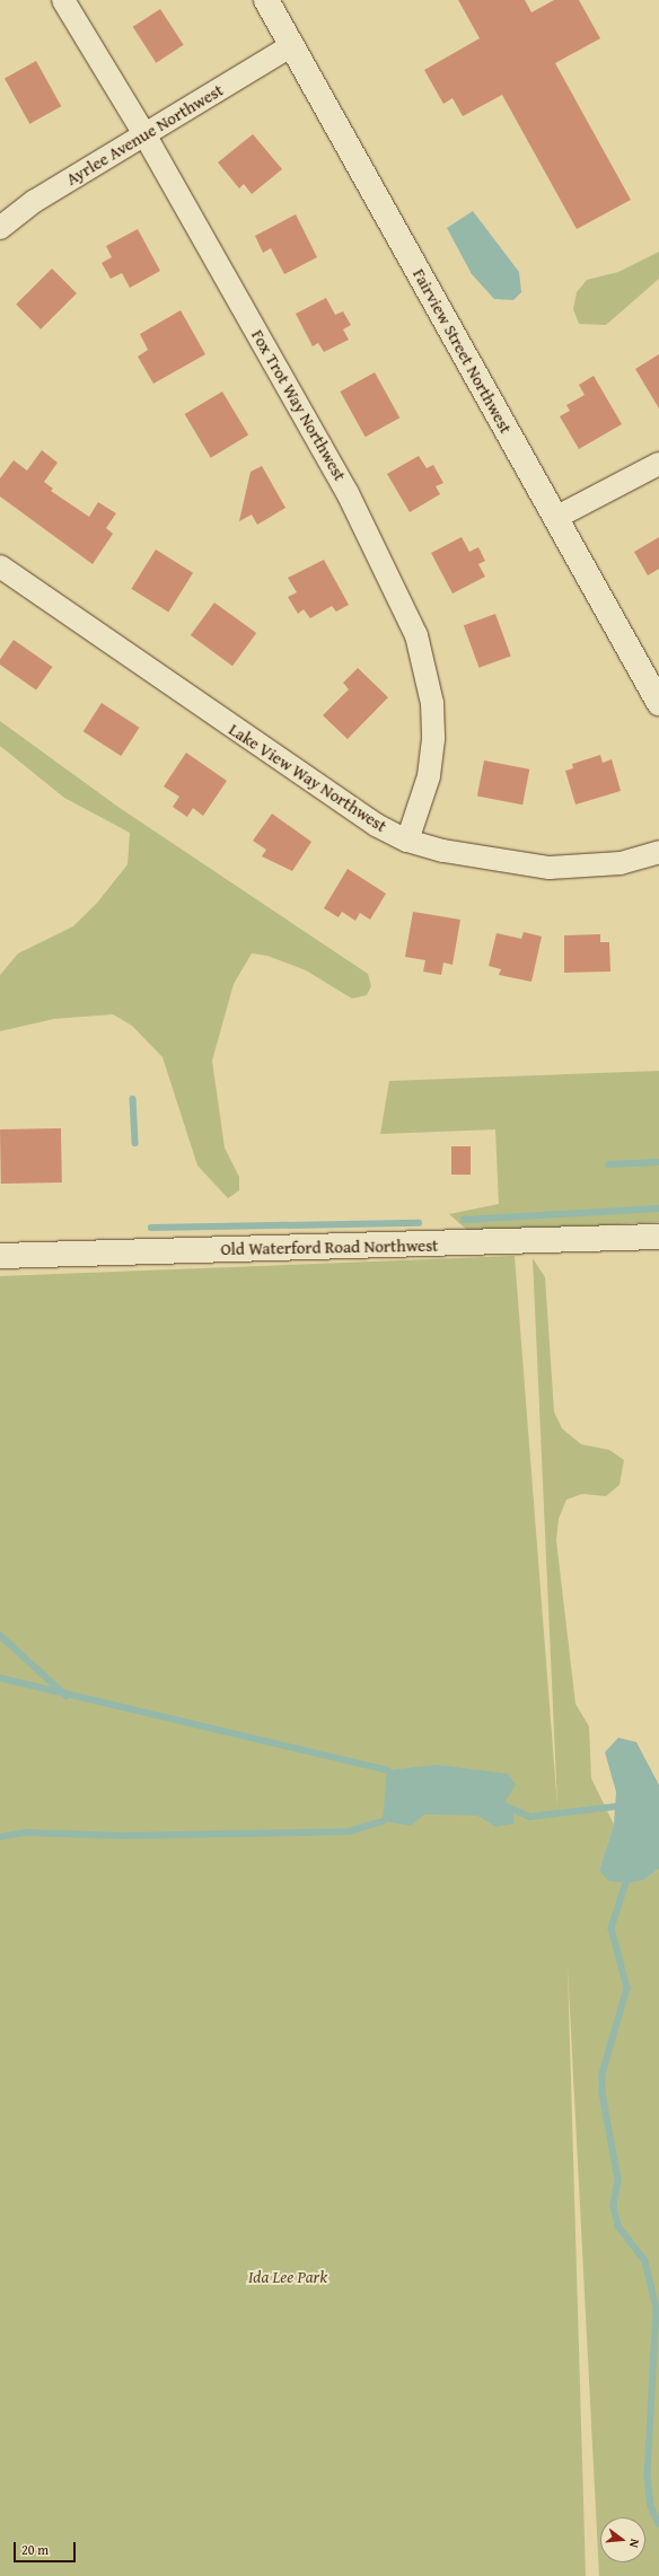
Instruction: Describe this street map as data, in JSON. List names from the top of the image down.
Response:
{
  "streets": {
    "street": [
      "Ayrlee Avenue Northwest",
      "Fairview Street Northwest",
      "Fox Trot Way Northwest",
      "Lake View Way Northwest",
      "Old Waterford Road Northwest"
    ]
  },
  "crossings": [
    ["Ayrlee Avenue Northwest", "Fairview Street Northwest"],
    ["Ayrlee Avenue Northwest", "Fox Trot Way Northwest"],
    ["Fox Trot Way Northwest", "Lake View Way Northwest"]
  ],
  "parks": ["Ida Lee Park"],
  "scale_bar": "20 m",
  "north": "right"
}
